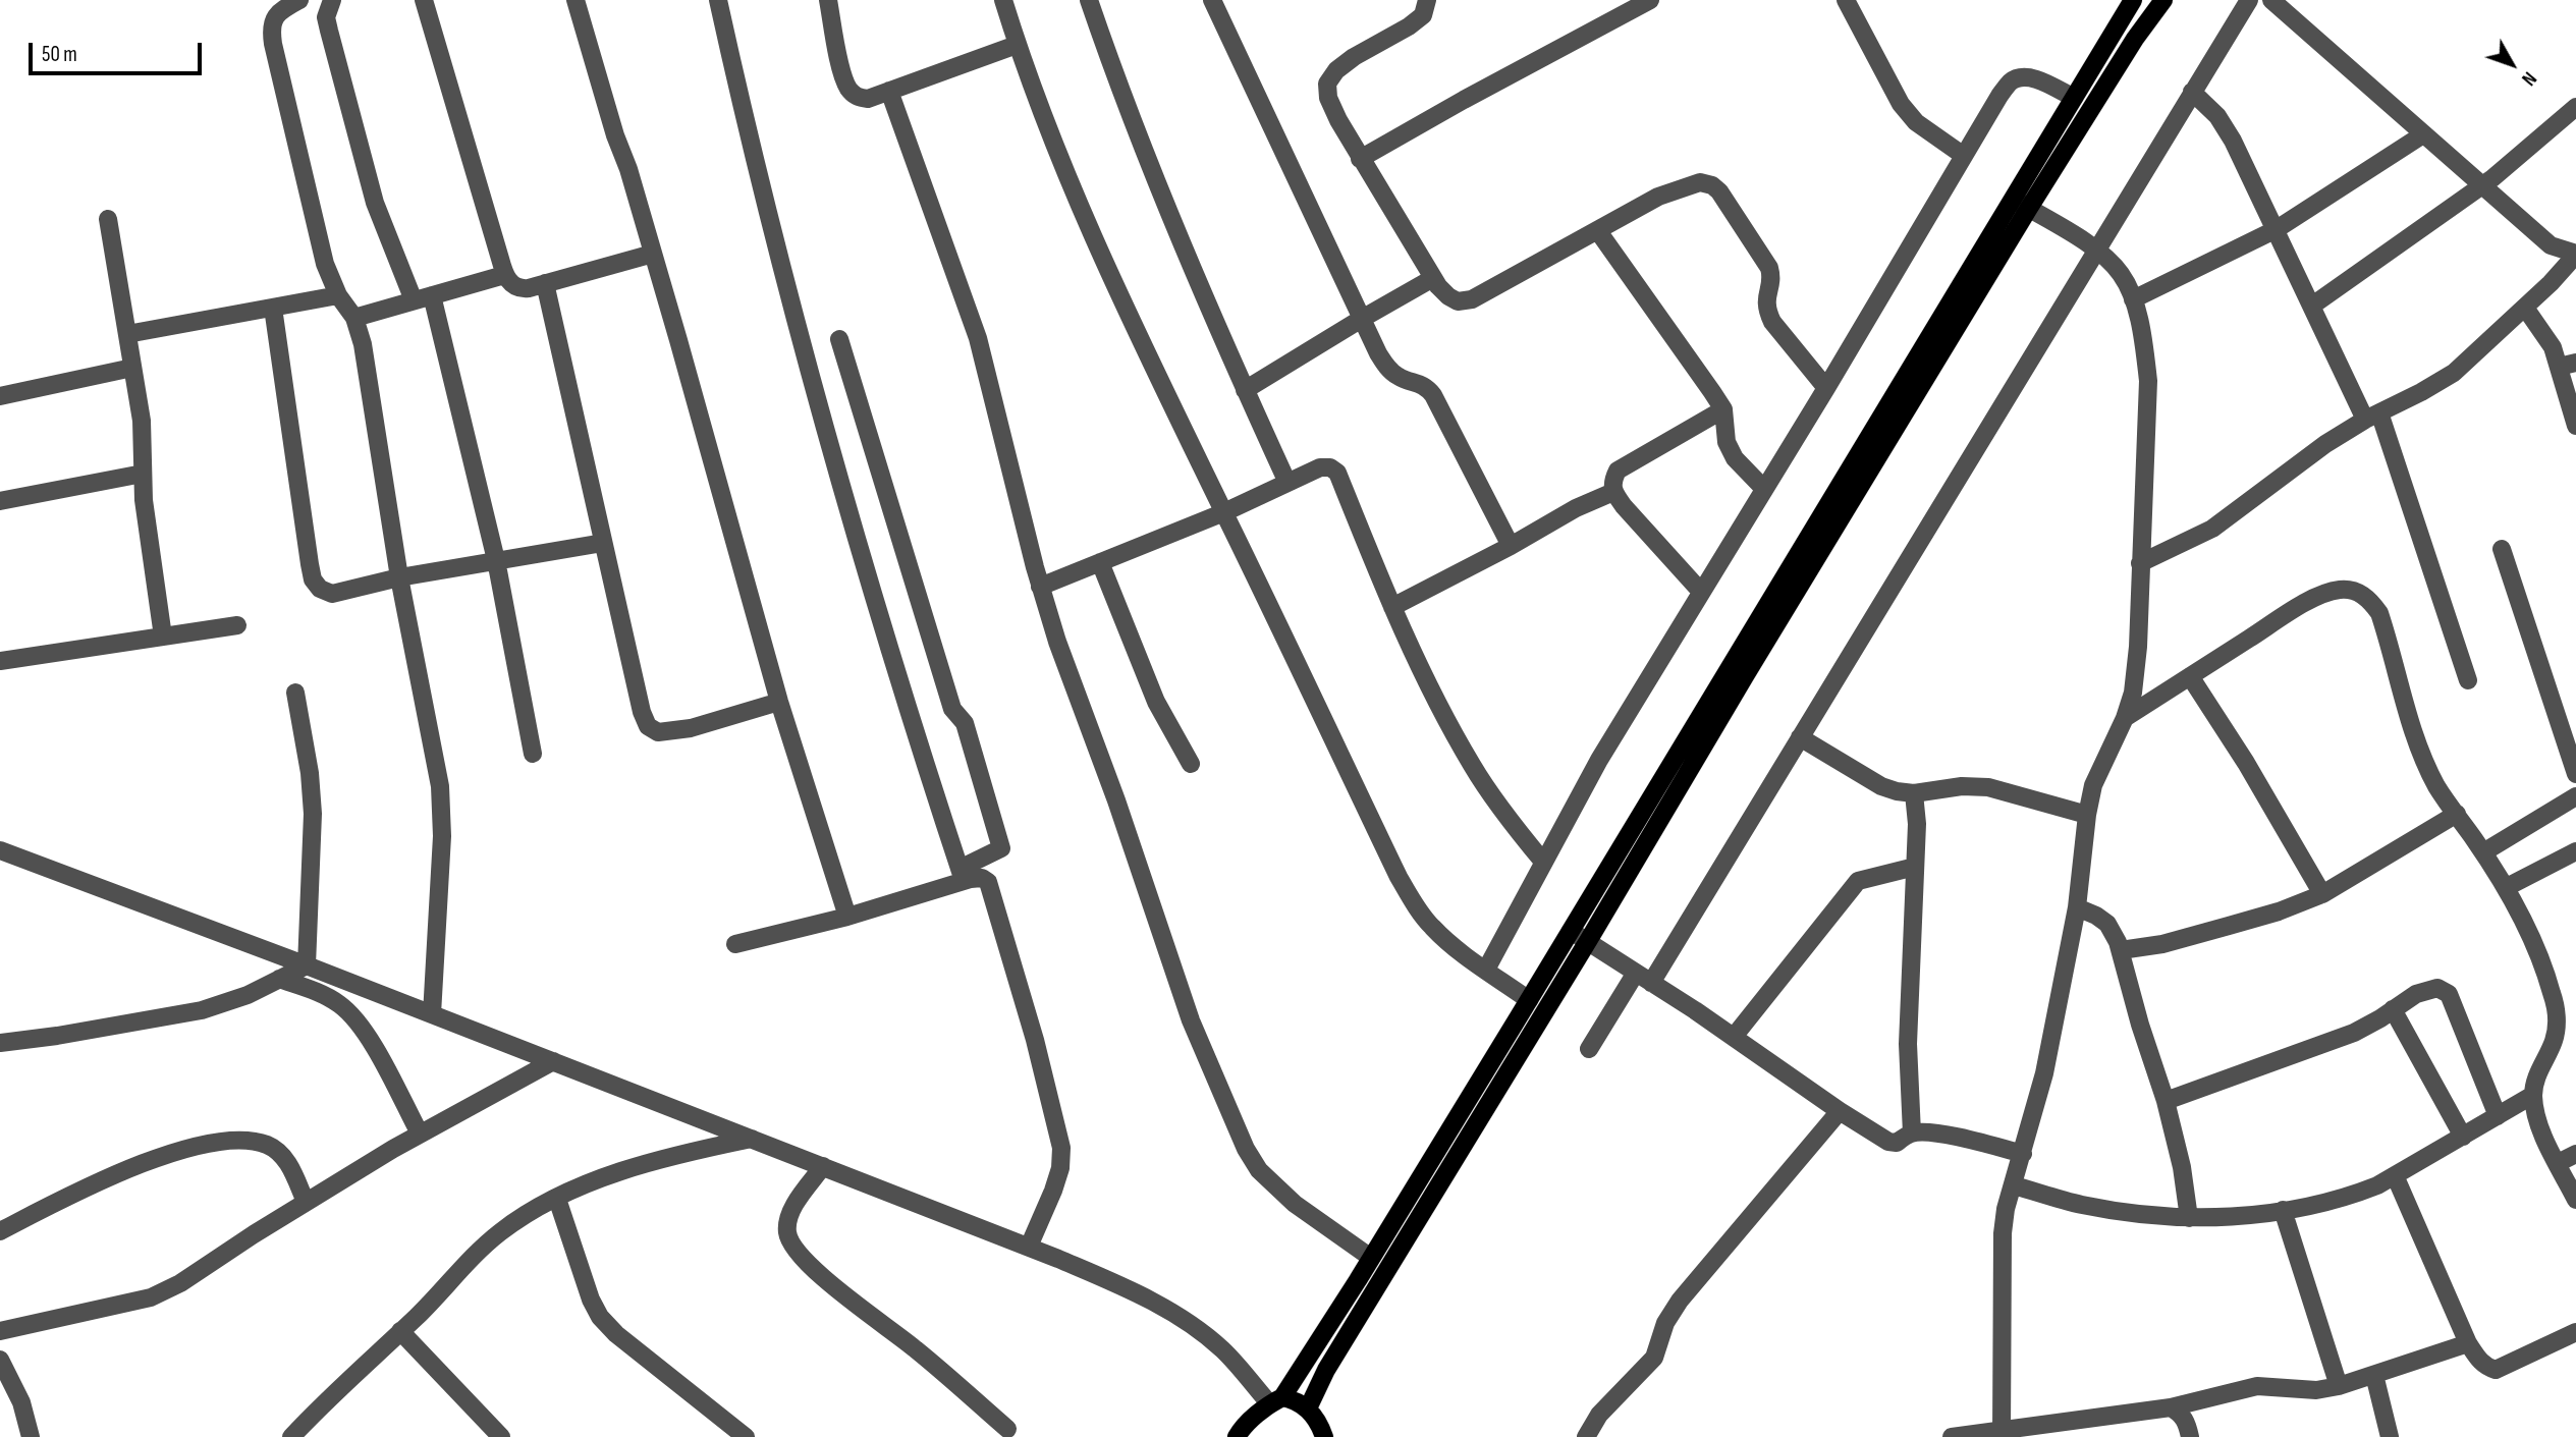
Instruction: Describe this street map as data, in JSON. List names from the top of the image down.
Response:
{
  "scale_bar": "50 m",
  "north": "bottom right"
}
